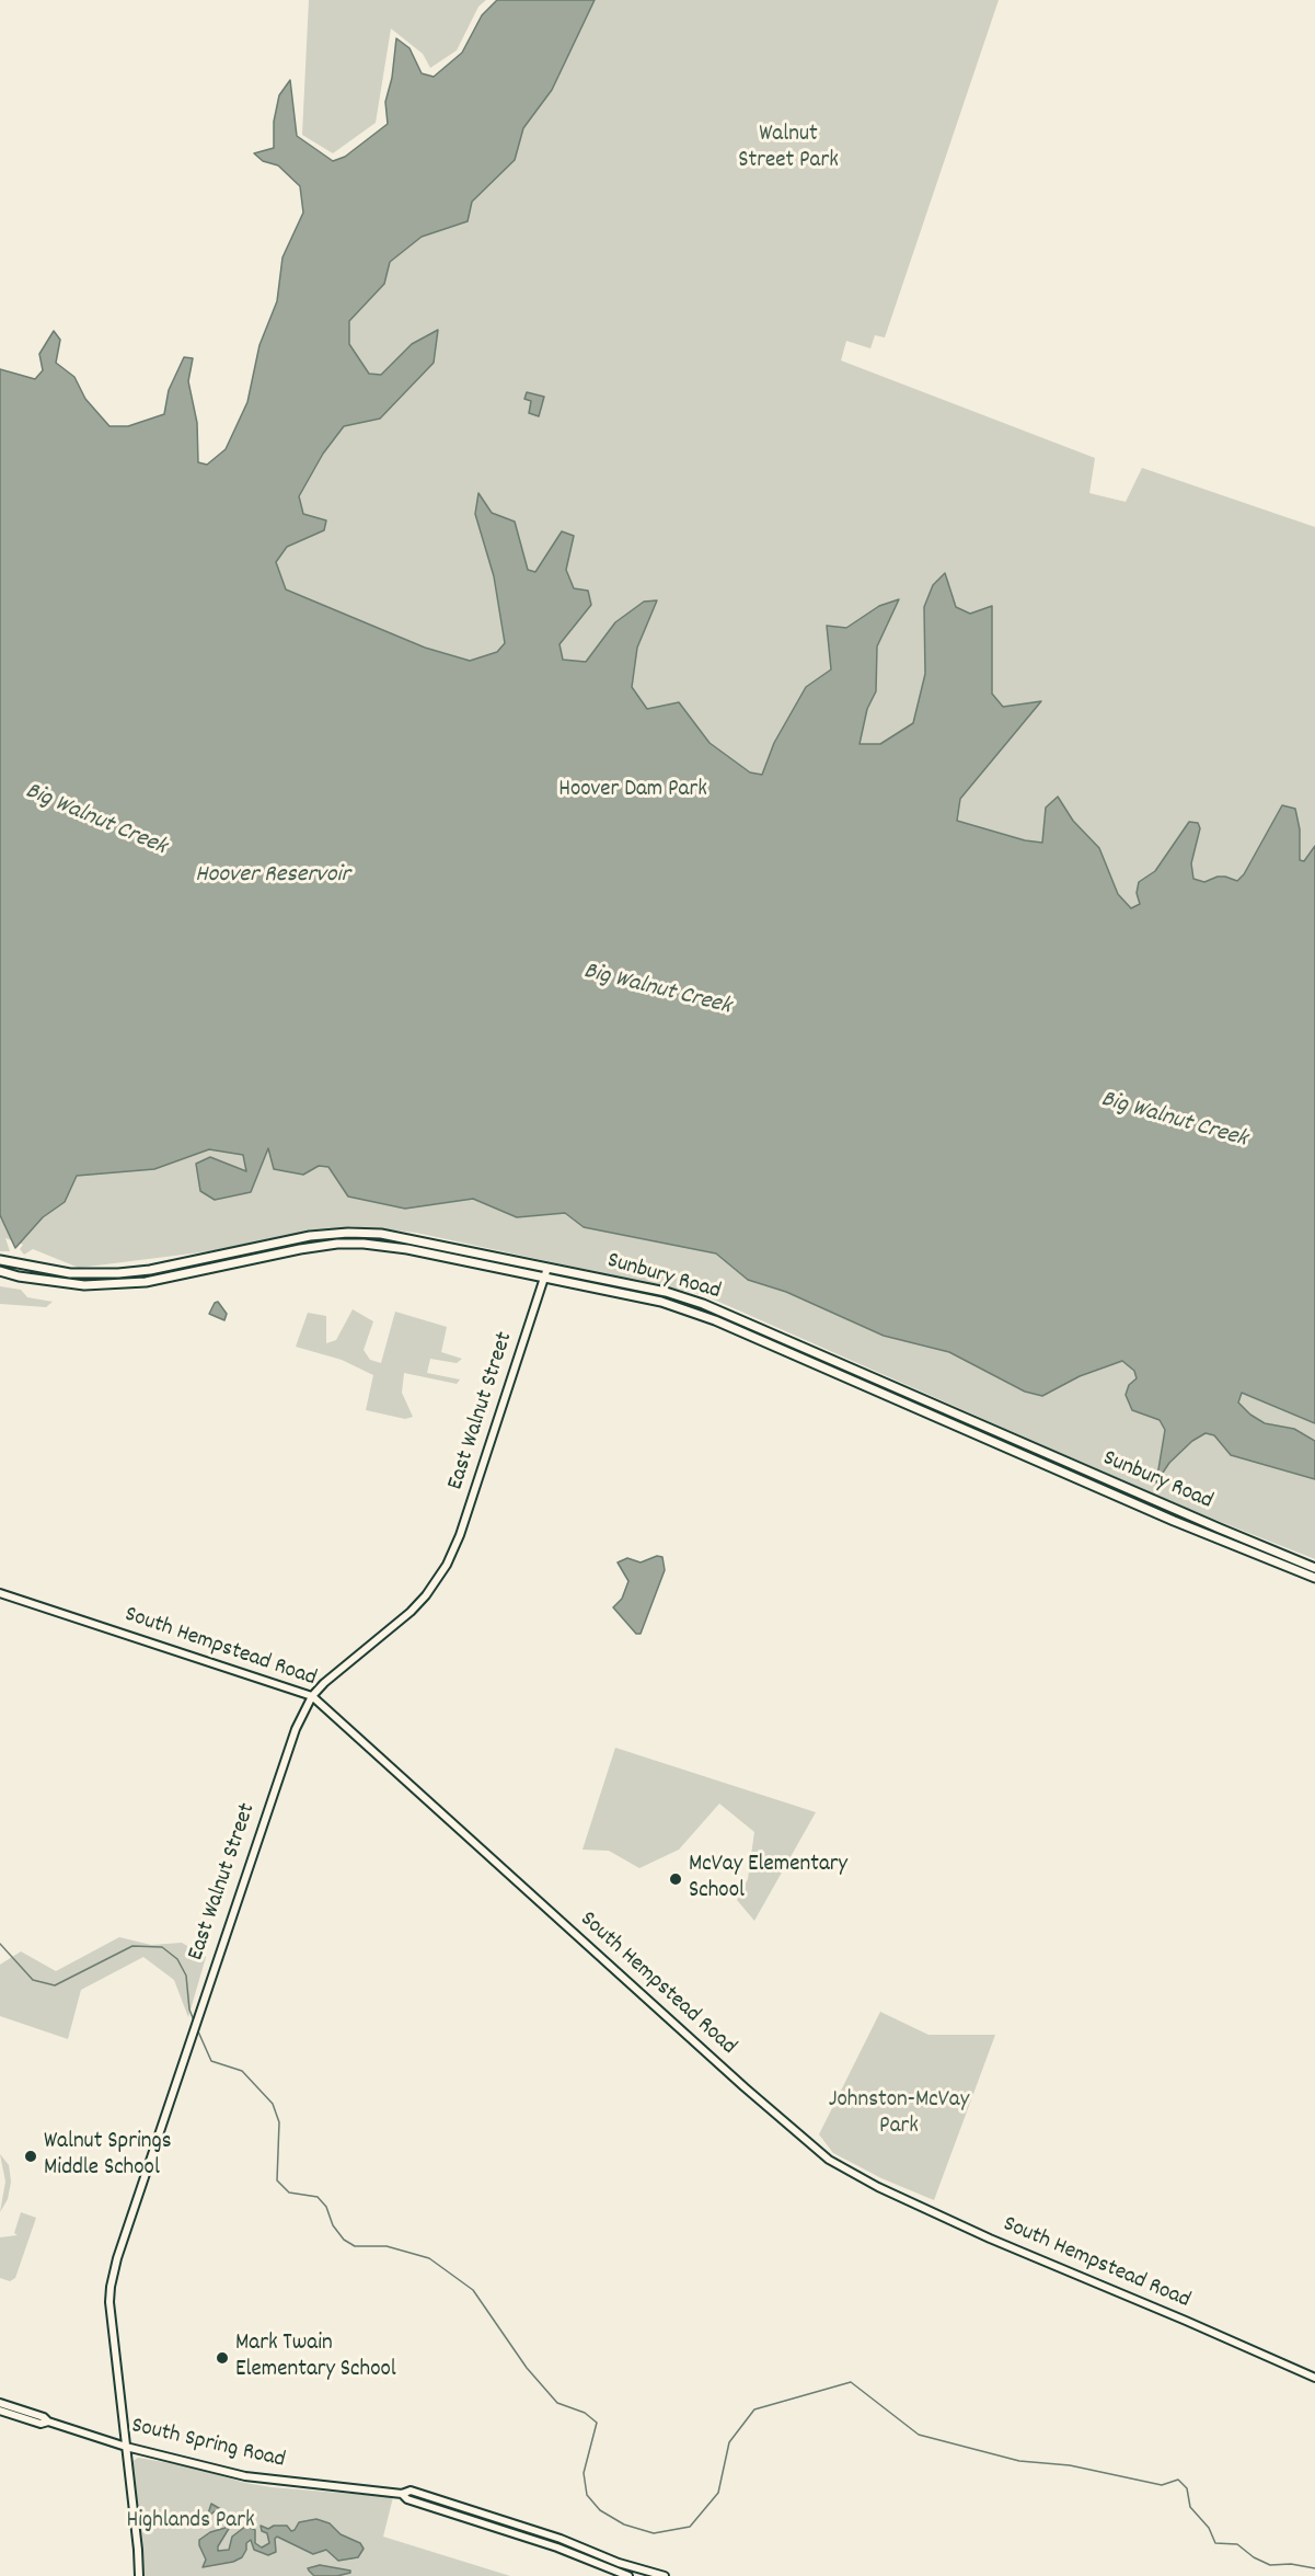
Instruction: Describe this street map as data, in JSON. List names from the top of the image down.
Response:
{
  "streets": {
    "main road": [
      "Sunbury Road",
      "East Walnut Street",
      "South Hempstead Road",
      "South Spring Road"
    ]
  },
  "crossings": [
    ["Sunbury Road", "East Walnut Street"],
    ["East Walnut Street", "South Hempstead Road"],
    ["East Walnut Street", "South Spring Road"]
  ],
  "water": ["Big Walnut Creek", "Hoover Reservoir"],
  "parks": [
    "Walnut Street Park",
    "Hoover Dam Park",
    "Johnston-McVay Park",
    "Highlands Park"
  ],
  "places": ["McVay Elementary School", "Walnut Springs Middle School", "Mark Twain Elementary School"]
}
